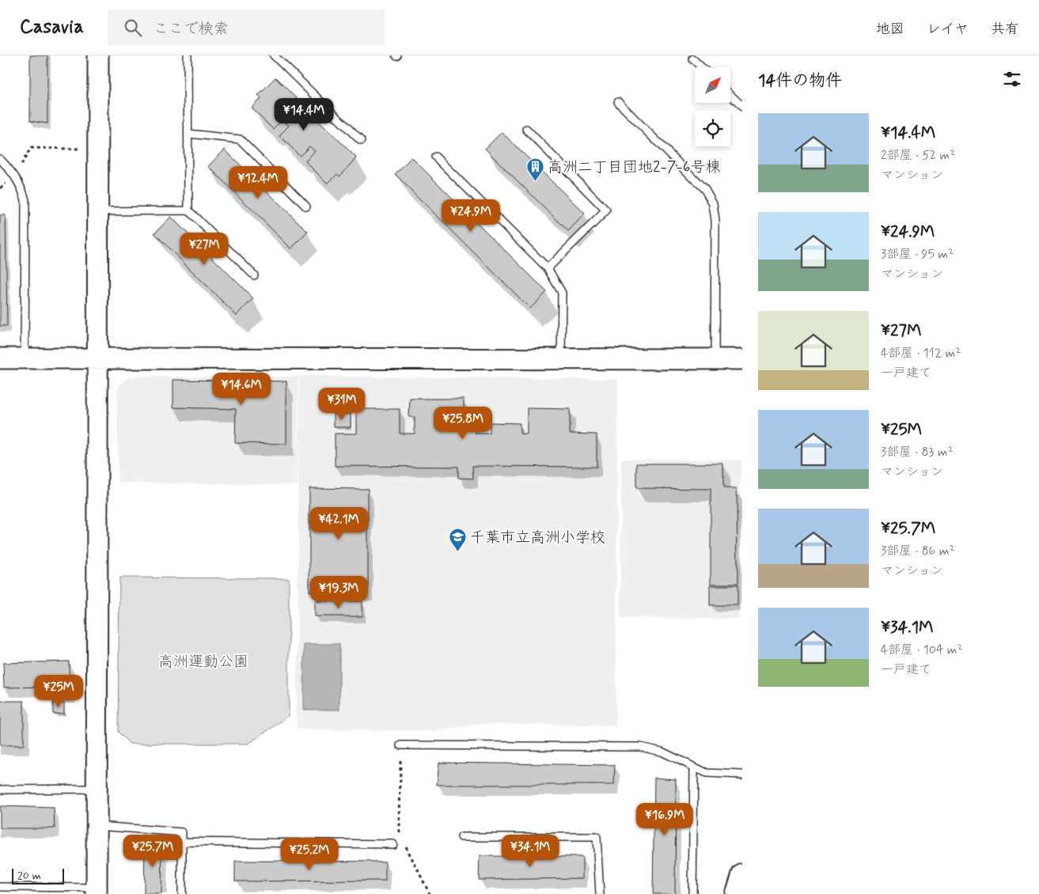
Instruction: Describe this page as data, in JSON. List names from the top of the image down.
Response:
{
  "parks": ["高洲運動公園"],
  "places": {
    "building": ["高洲二丁目団地2-7-6号棟"],
    "school or university": ["千葉市立高洲小学校"]
  },
  "scale_bar": "20 m",
  "north": "top right",
  "page": {
    "header": "Casavia",
    "search": "ここで検索",
    "nav": ["地図", "レイヤ", "共有"],
    "heading": "14件の物件",
    "price": [
      "¥14.4M",
      "¥12.4M",
      "¥24.9M",
      "¥27M",
      "¥14.6M",
      "¥31M",
      "¥25.8M",
      "¥42.1M",
      "¥19.3M",
      "¥25M",
      "¥16.9M",
      "¥25.7M",
      "¥34.1M",
      "¥25.2M"
    ],
    "list": [
      {
        "name": "¥14.4M",
        "note": "2部屋 · 52 m² · マンション"
      },
      {
        "name": "¥24.9M",
        "note": "3部屋 · 95 m² · マンション"
      },
      {
        "name": "¥27M",
        "note": "4部屋 · 112 m² · 一戸建て"
      },
      {
        "name": "¥25M",
        "note": "3部屋 · 83 m² · マンション"
      },
      {
        "name": "¥25.7M",
        "note": "3部屋 · 86 m² · マンション"
      },
      {
        "name": "¥34.1M",
        "note": "4部屋 · 104 m² · 一戸建て"
      }
    ],
    "scale": "20 m"
  }
}
